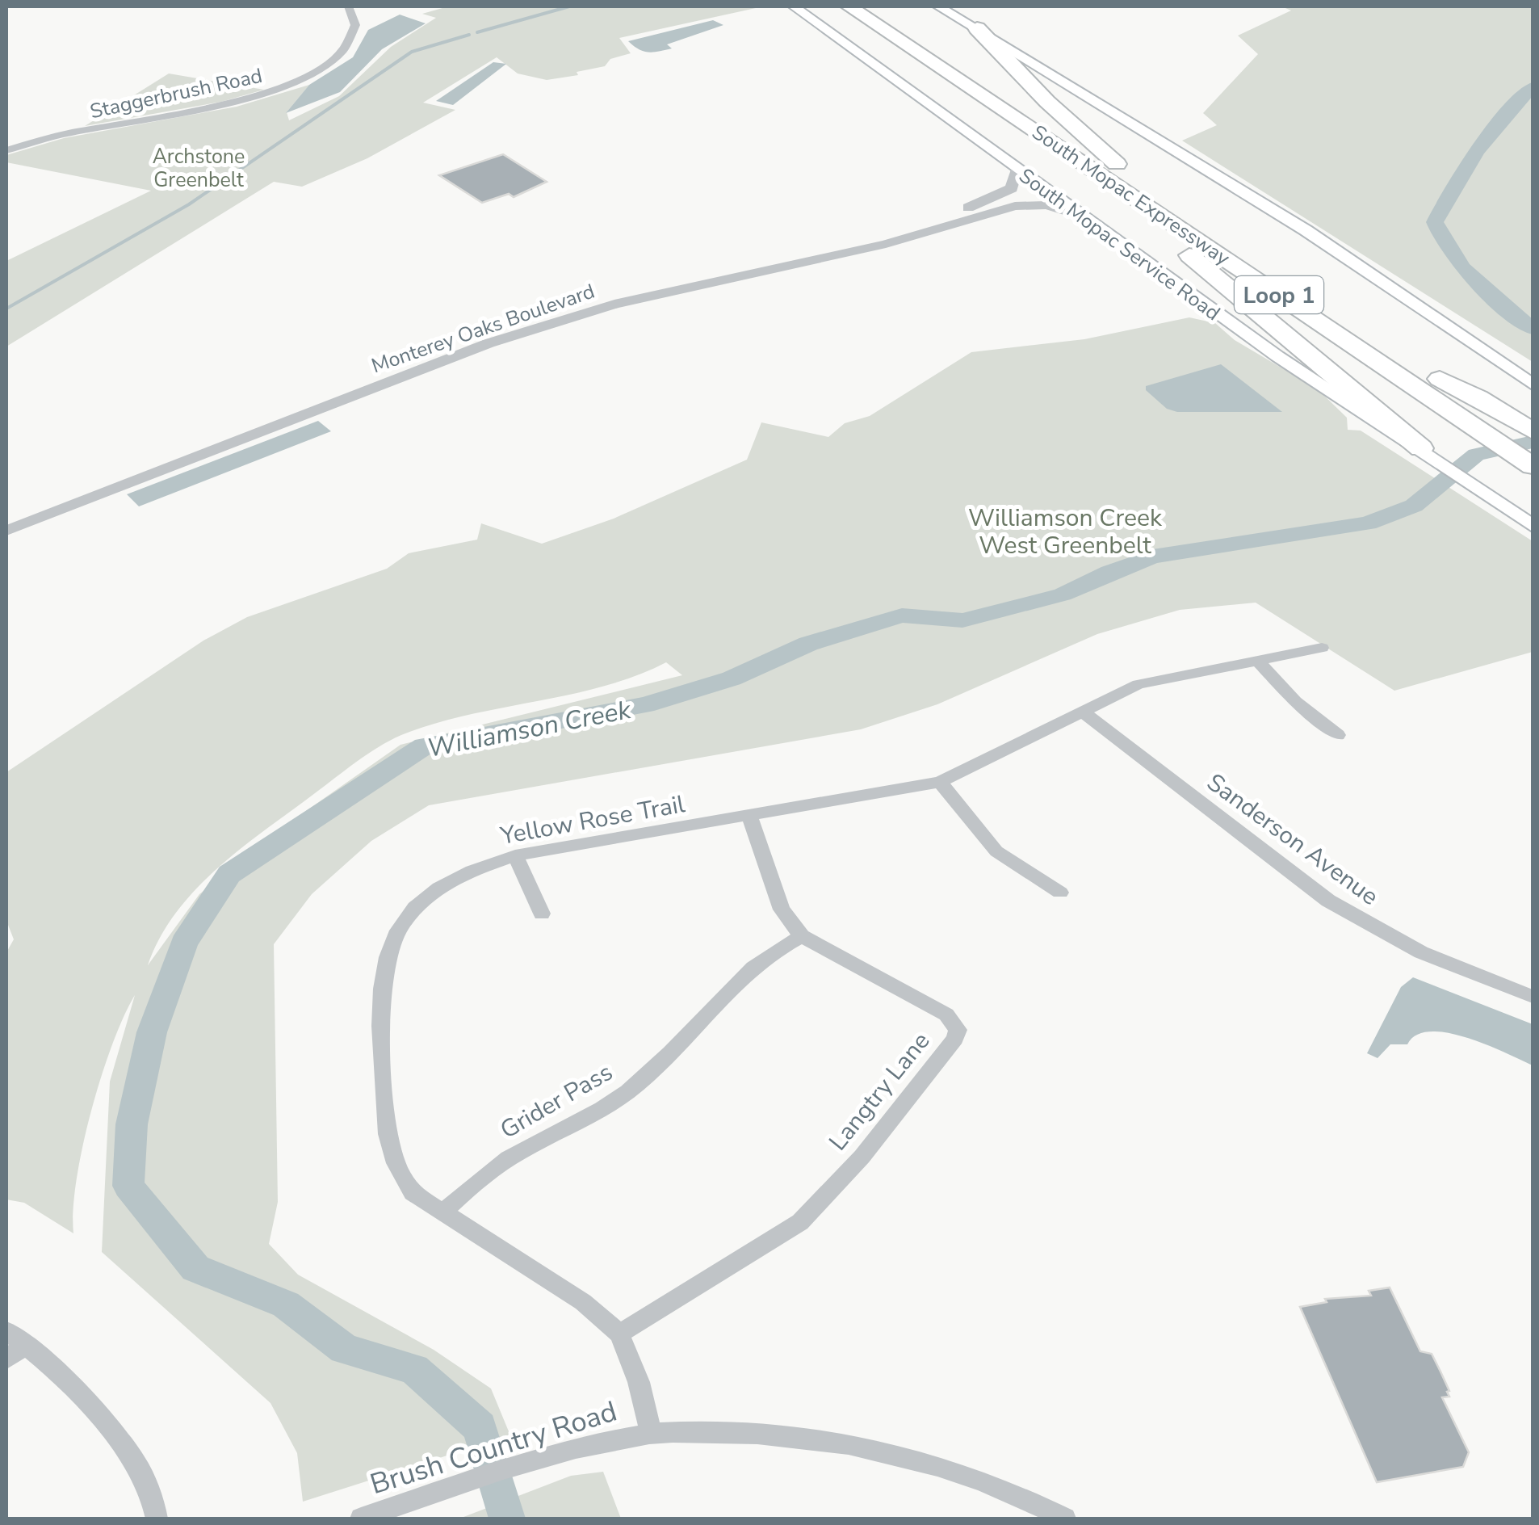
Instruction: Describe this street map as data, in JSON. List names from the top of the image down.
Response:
{
  "streets": {
    "highway": ["South Mopac Expressway", "Loop 1"],
    "main road": ["South Mopac Service Road"],
    "street": [
      "Staggerbrush Road",
      "Monterey Oaks Boulevard",
      "Yellow Rose Trail",
      "Sanderson Avenue",
      "Langtry Lane",
      "Grider Pass",
      "Brush Country Road"
    ]
  },
  "crossings": [
    ["South Mopac Service Road", "Monterey Oaks Boulevard"],
    ["Yellow Rose Trail", "Sanderson Avenue"],
    ["Yellow Rose Trail", "Langtry Lane"],
    ["Yellow Rose Trail", "Grider Pass"],
    ["Yellow Rose Trail", "Brush Country Road"],
    ["Langtry Lane", "Grider Pass"]
  ],
  "water": ["Williamson Creek"],
  "parks": ["Archstone Greenbelt", "Williamson Creek West Greenbelt"]
}
